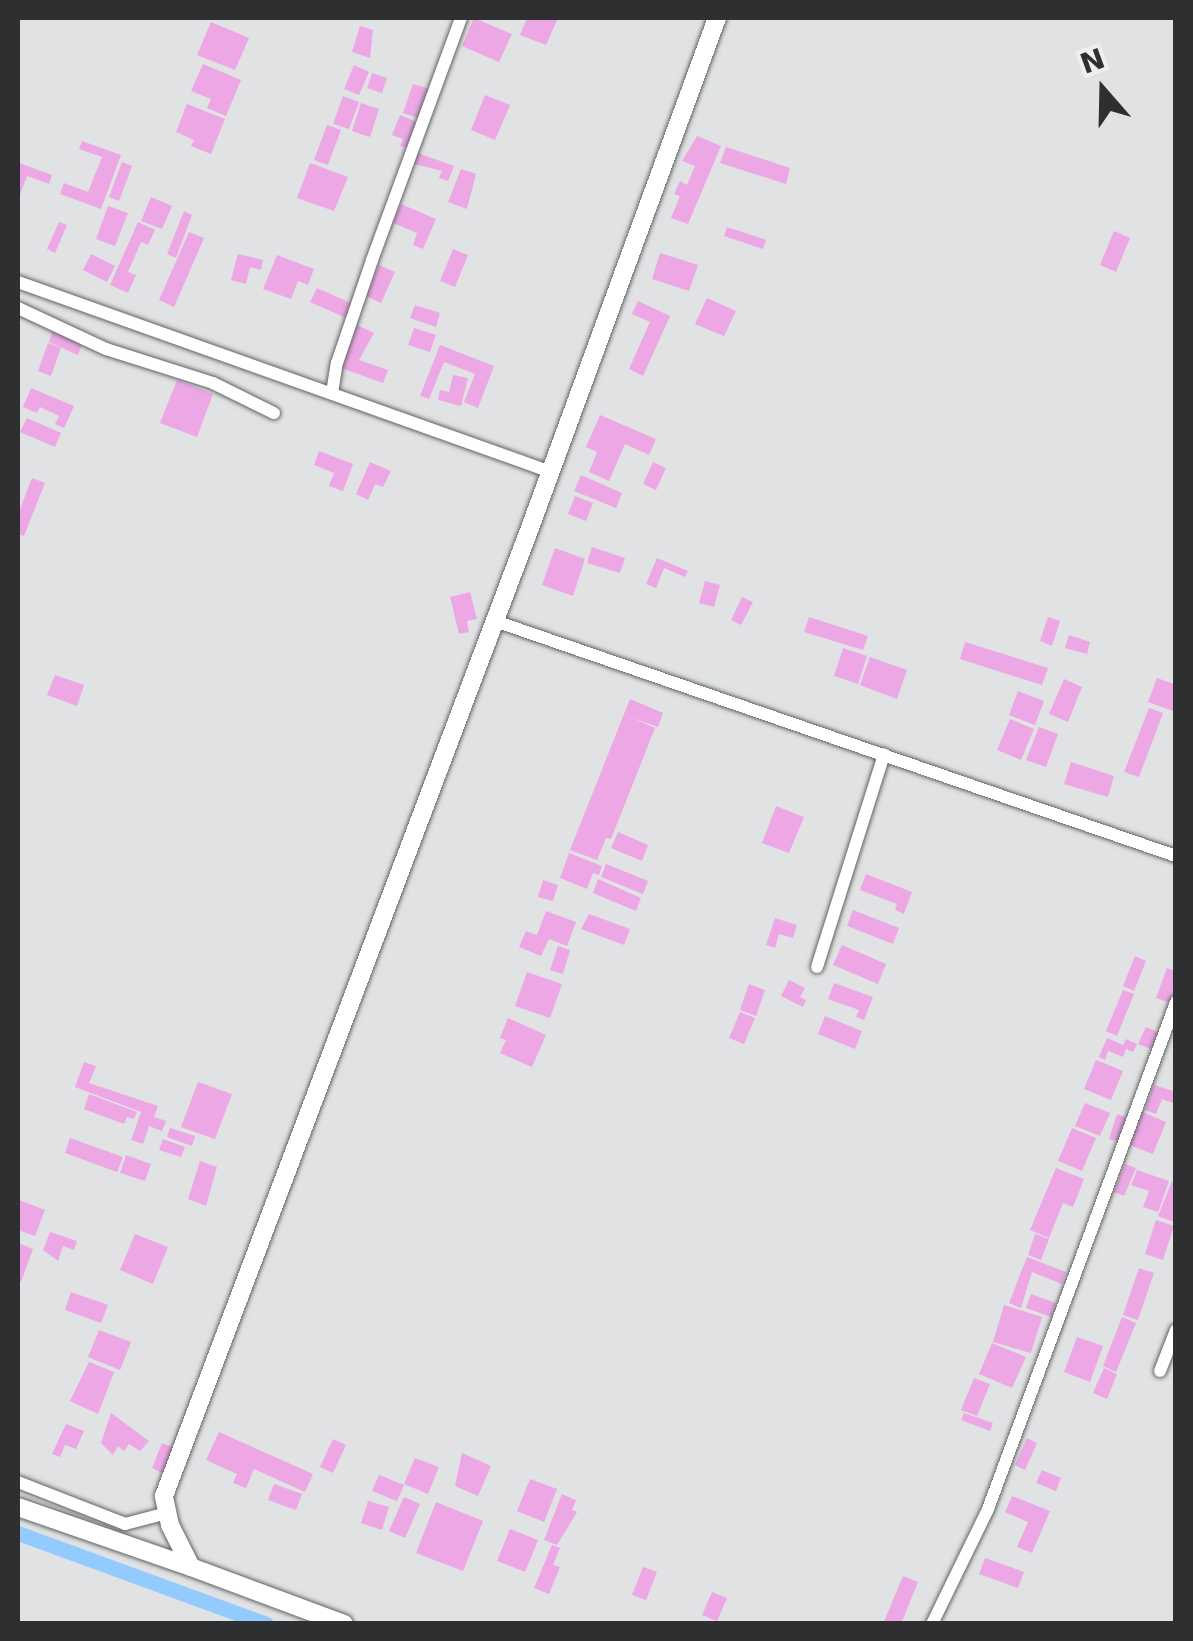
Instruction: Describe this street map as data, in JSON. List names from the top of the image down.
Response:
{
  "north": "top"
}
